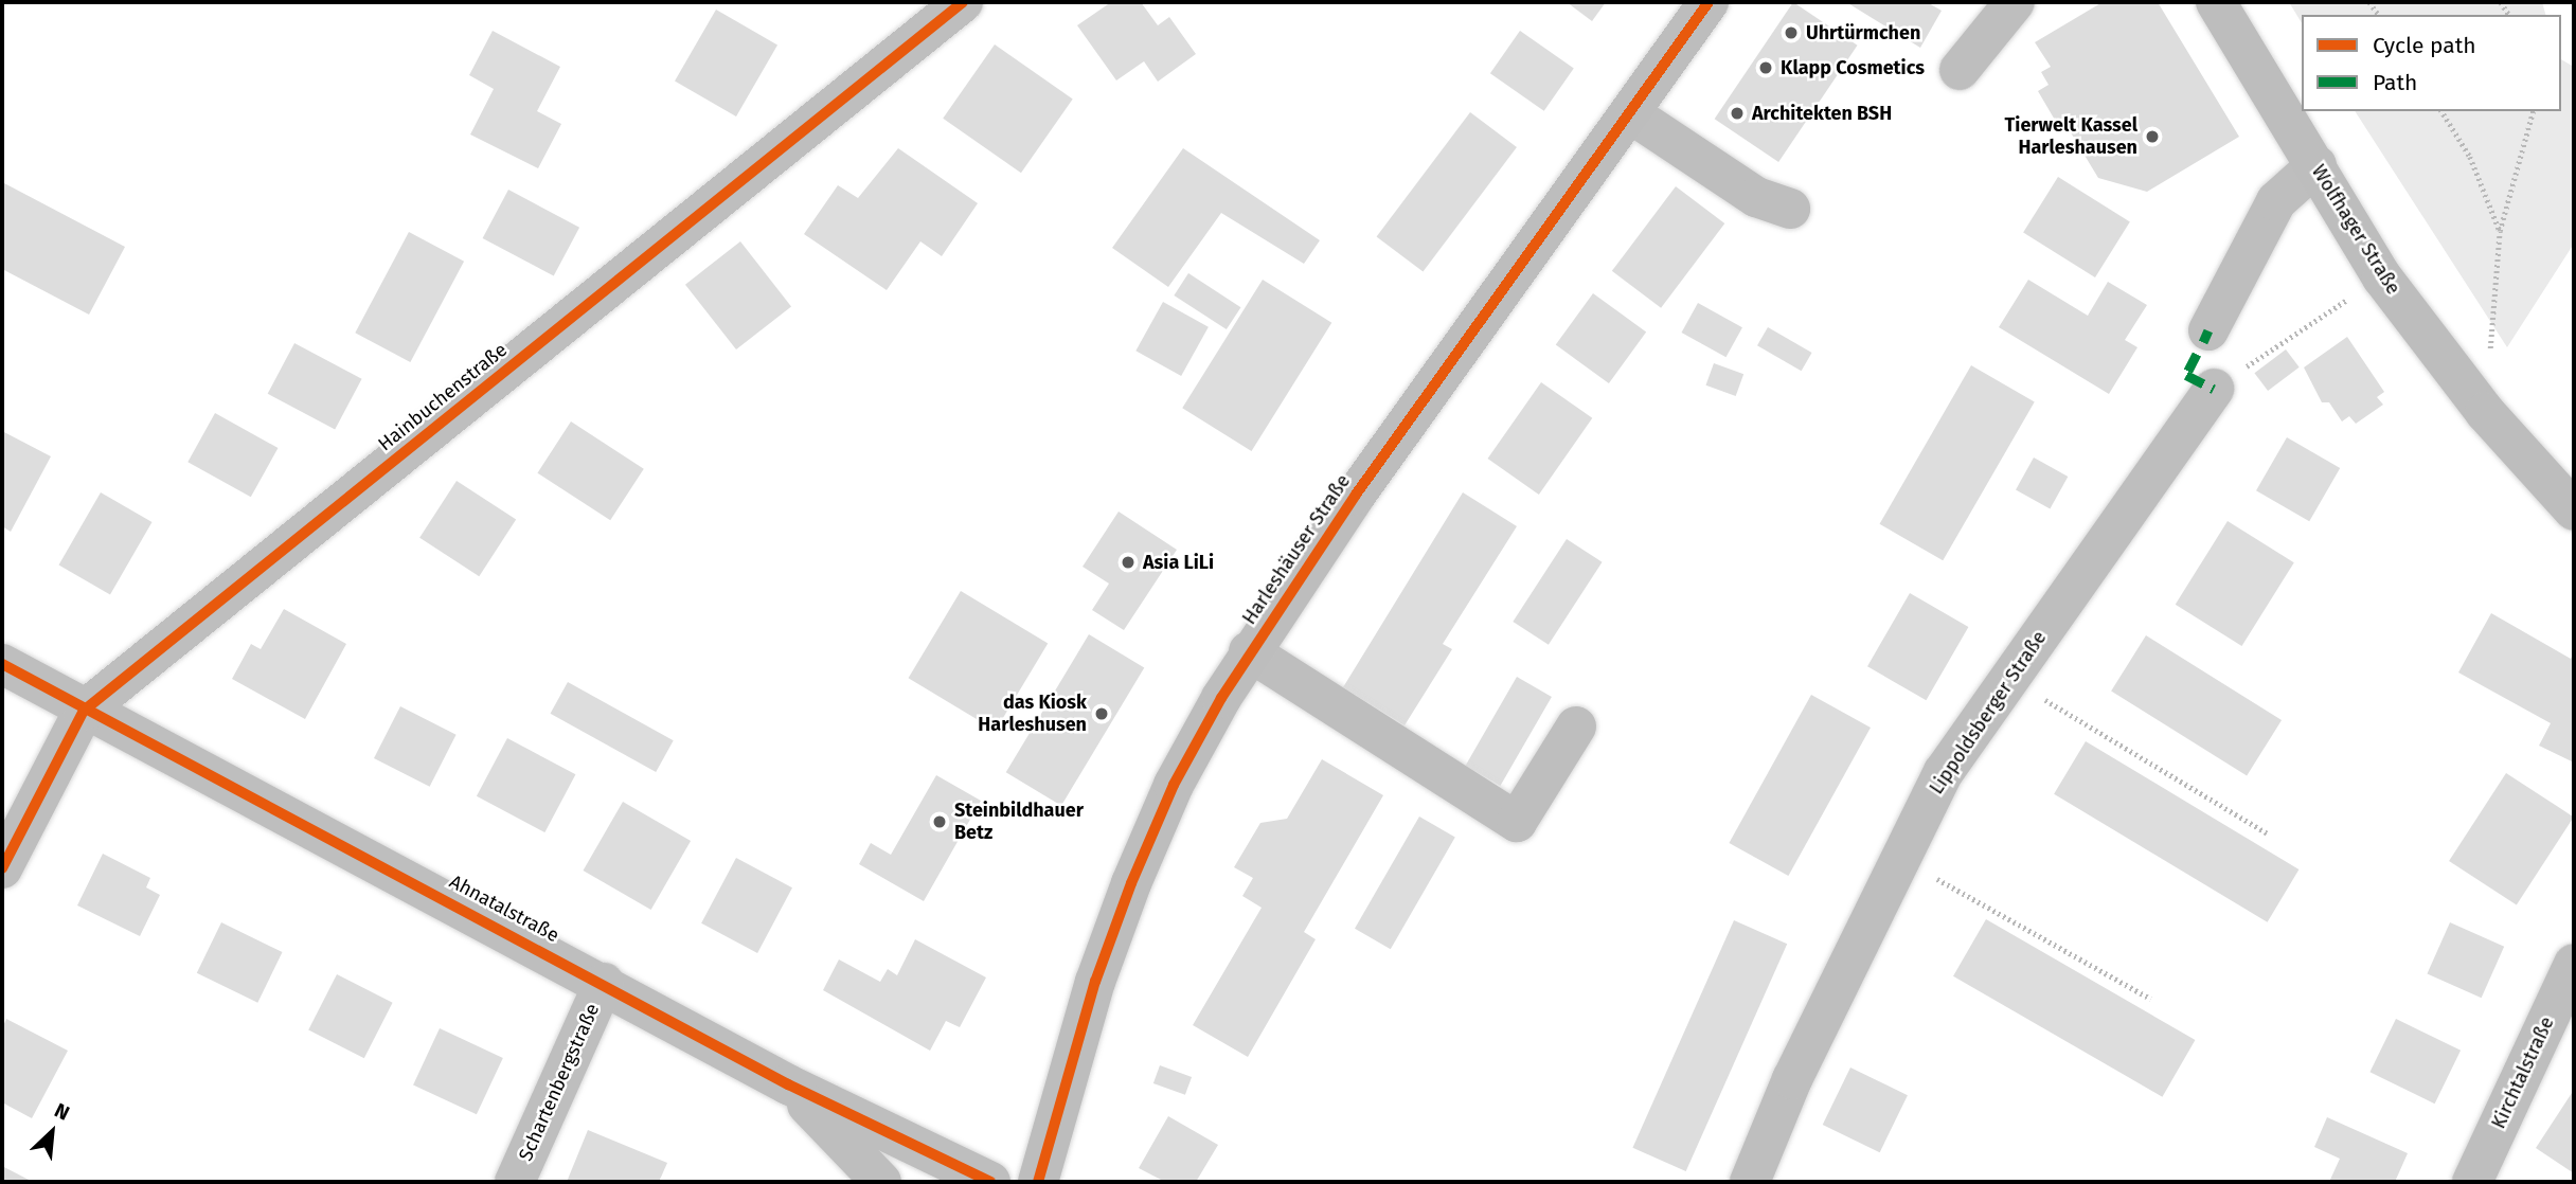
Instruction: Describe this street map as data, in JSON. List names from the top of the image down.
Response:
{
  "streets": {
    "main road": ["Wolfhager Straße", "Harleshäuser Straße"],
    "street": [
      "Hainbuchenstraße",
      "Lippoldsberger Straße",
      "Ahnatalstraße",
      "Kirchtalstraße",
      "Schartenbergstraße"
    ]
  },
  "crossings": [
    ["Hainbuchenstraße", "Ahnatalstraße"],
    ["Ahnatalstraße", "Schartenbergstraße"]
  ],
  "places": [
    "Uhrtürmchen",
    "Klapp Cosmetics",
    "Architekten BSH",
    "Tierwelt Kassel Harleshausen",
    "Asia LiLi",
    "das Kiosk Harleshusen",
    "Steinbildhauer Betz"
  ],
  "legend": ["Cycle path", "Path"],
  "north": "top right"
}
